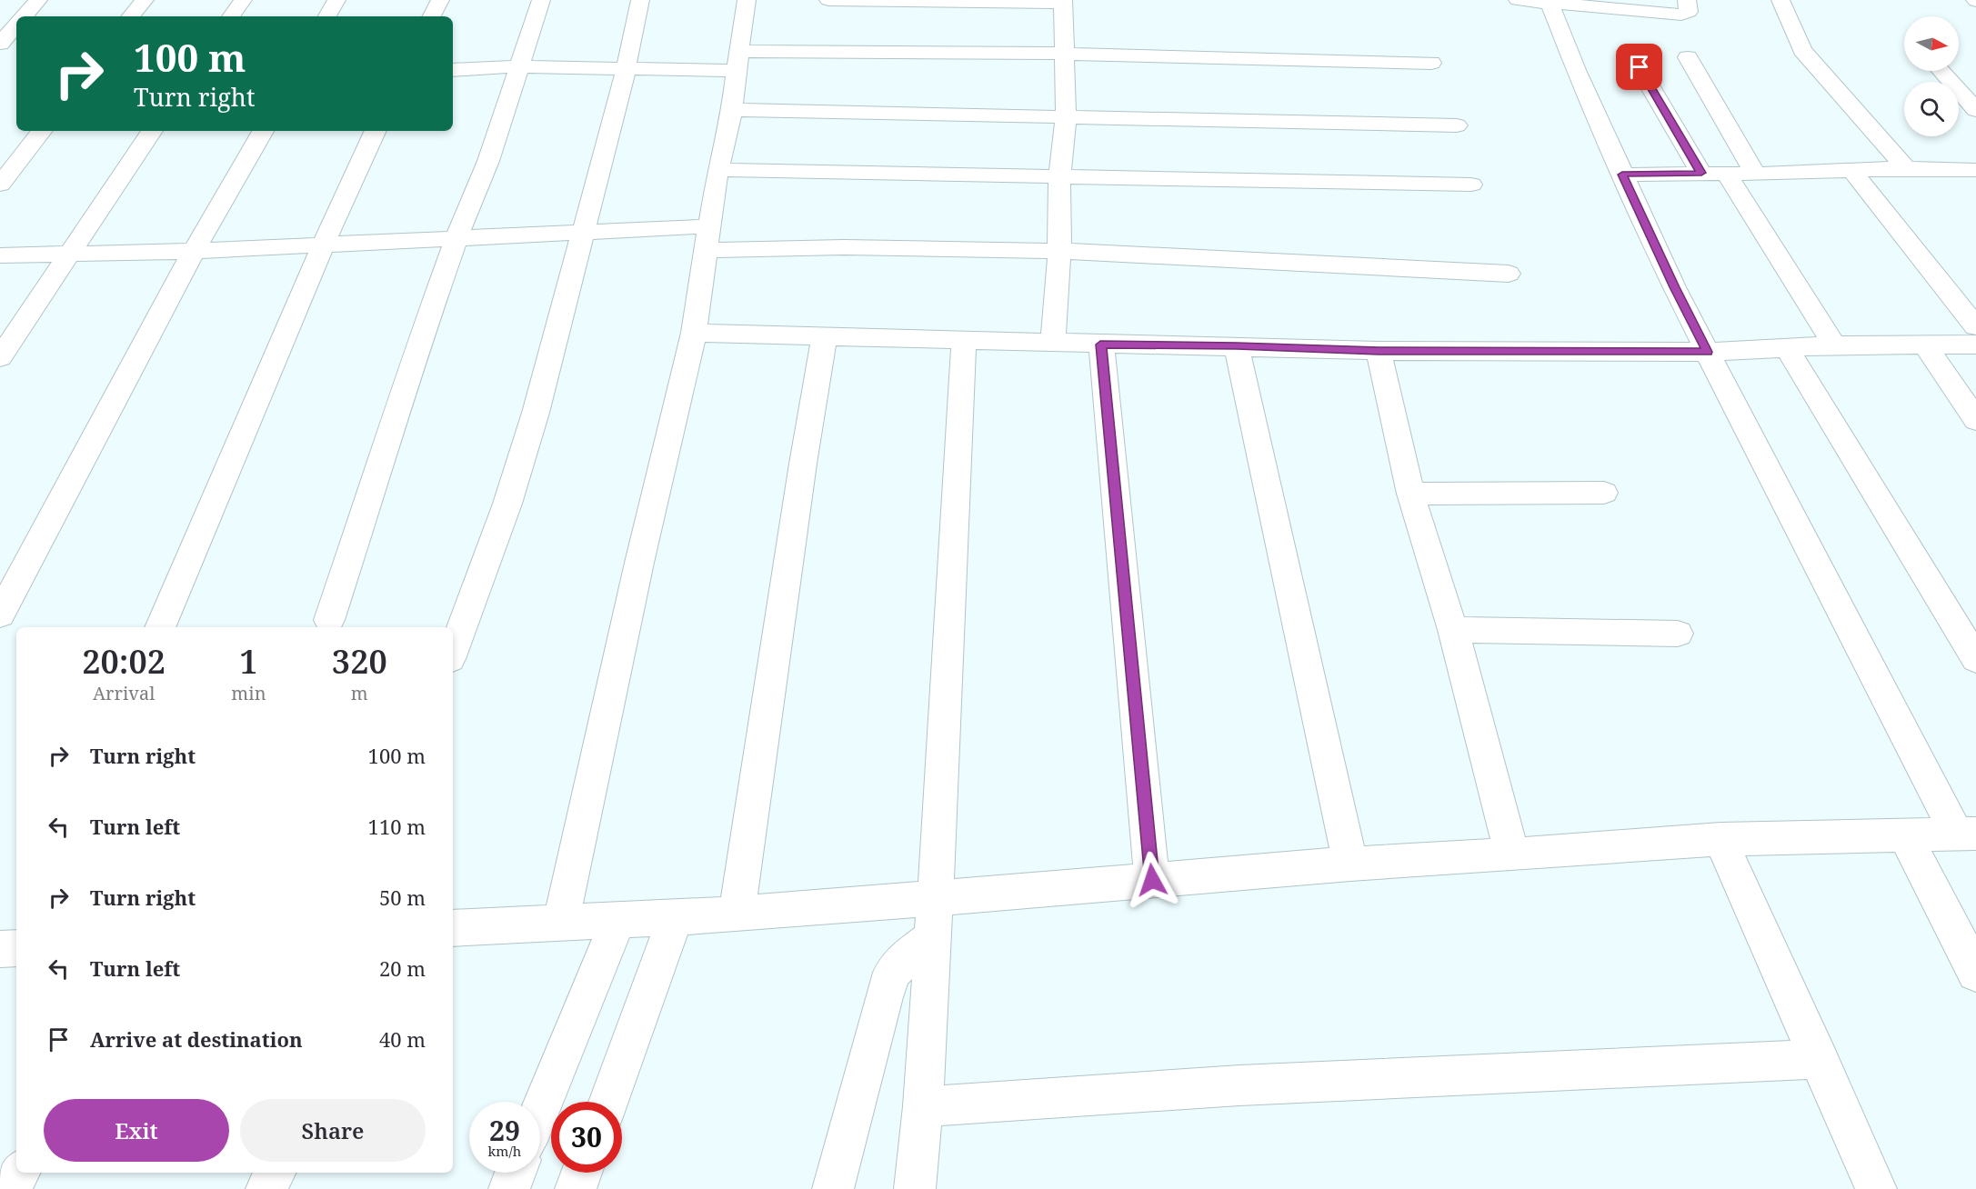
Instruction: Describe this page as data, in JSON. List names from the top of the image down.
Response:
{
  "north": "right",
  "page": {
    "turn": ["100 m", "Turn right"],
    "eta": [
      "20:02",
      "Arrival",
      "1",
      "min",
      "320",
      "m"
    ],
    "list": [
      {
        "name": "Turn right",
        "value": "100 m"
      },
      {
        "name": "Turn left",
        "value": "110 m"
      },
      {
        "name": "Turn right",
        "value": "50 m"
      },
      {
        "name": "Turn left",
        "value": "20 m"
      },
      {
        "name": "Arrive at destination",
        "value": "40 m"
      }
    ],
    "buttons": ["Exit", "Share"],
    "speed": "29 km/h",
    "limit": "30"
  }
}
